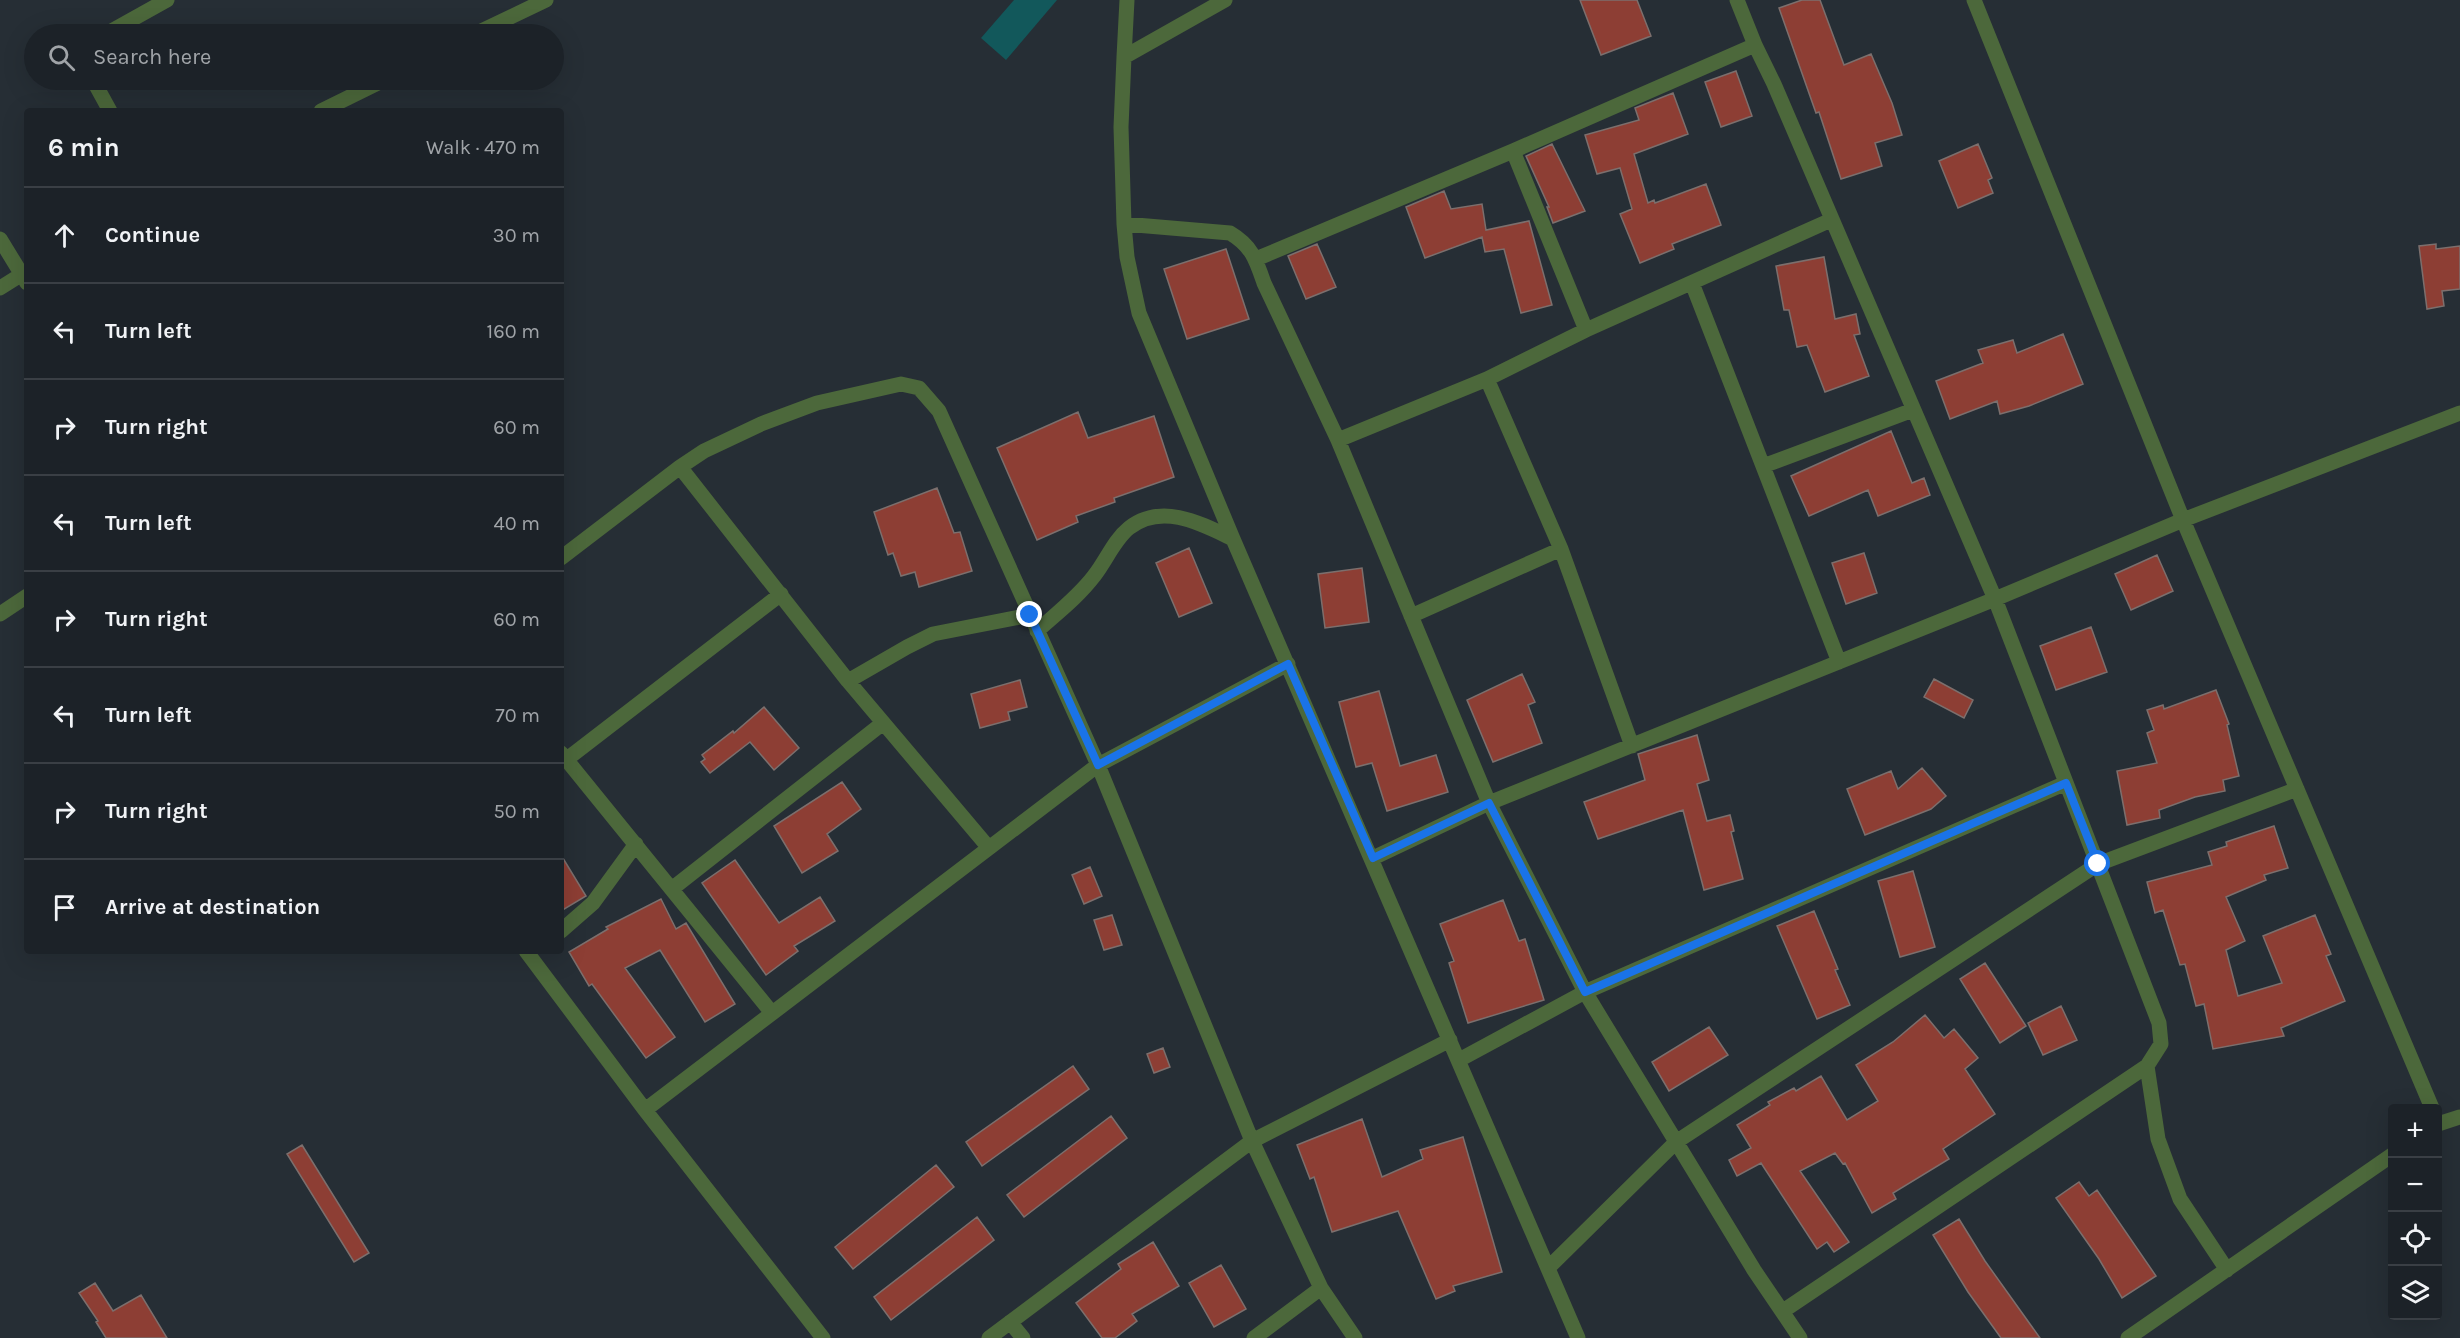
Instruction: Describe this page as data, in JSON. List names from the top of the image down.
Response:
{
  "page": {
    "search": "Search here",
    "heading": ["6 min", "Walk · 470 m"],
    "list": [
      ["Continue", "30 m"],
      ["Turn left", "160 m"],
      ["Turn right", "60 m"],
      ["Turn left", "40 m"],
      ["Turn right", "60 m"],
      ["Turn left", "70 m"],
      ["Turn right", "50 m"],
      "Arrive at destination"
    ],
    "map_buttons": ["+", "−"]
  }
}
